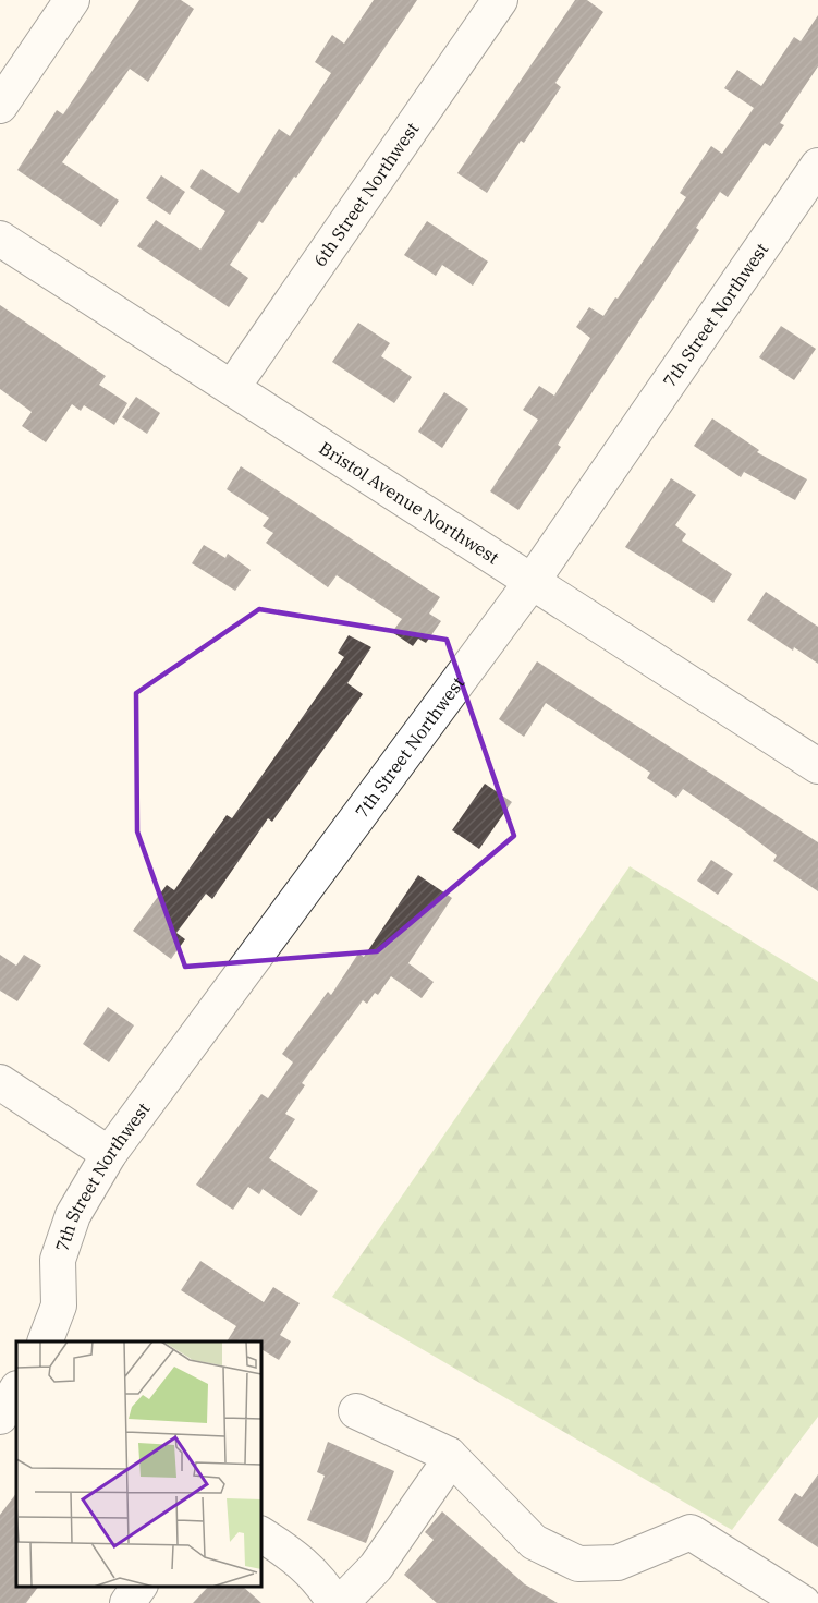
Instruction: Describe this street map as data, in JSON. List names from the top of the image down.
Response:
{
  "streets": {
    "street": ["6th Street Northwest", "7th Street Northwest", "Bristol Avenue Northwest"]
  },
  "crossings": [
    ["6th Street Northwest", "Bristol Avenue Northwest"],
    ["7th Street Northwest", "Bristol Avenue Northwest"]
  ]
}
